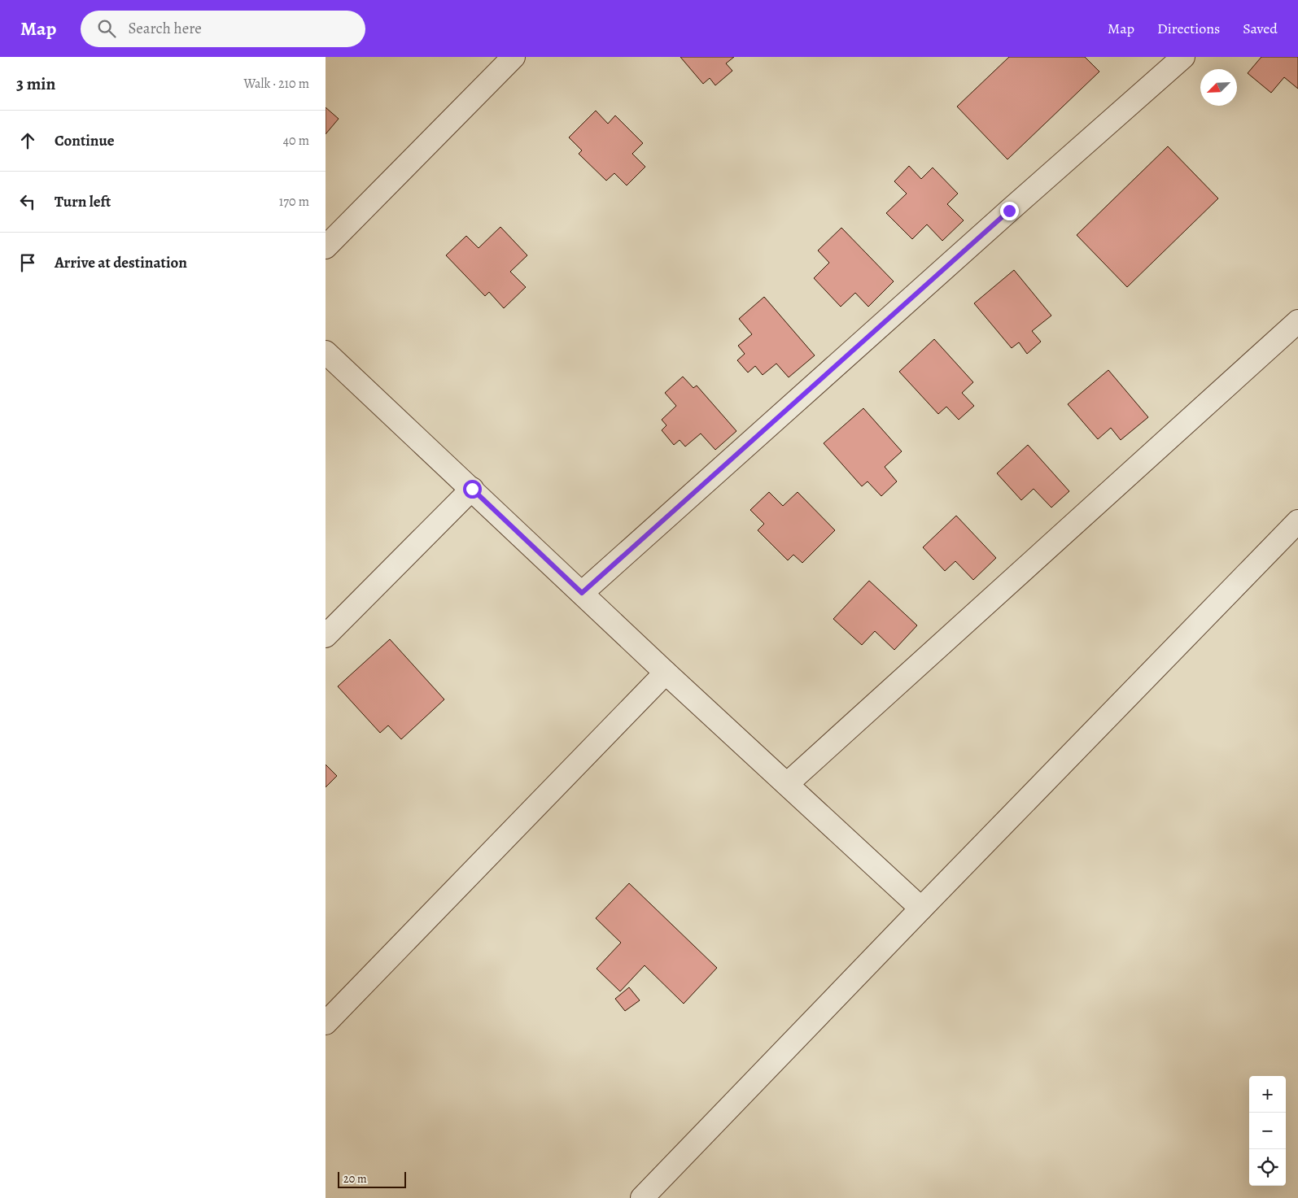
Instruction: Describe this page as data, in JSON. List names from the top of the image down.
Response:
{
  "scale_bar": "20 m",
  "north": "bottom left",
  "page": {
    "header": "Map",
    "search": "Search here",
    "nav": ["Map", "Directions", "Saved"],
    "heading": ["3 min", "Walk · 210 m"],
    "list": [
      ["Continue", "40 m"],
      ["Turn left", "170 m"],
      "Arrive at destination"
    ],
    "map_buttons": ["+", "−"],
    "scale": "20 m"
  }
}
